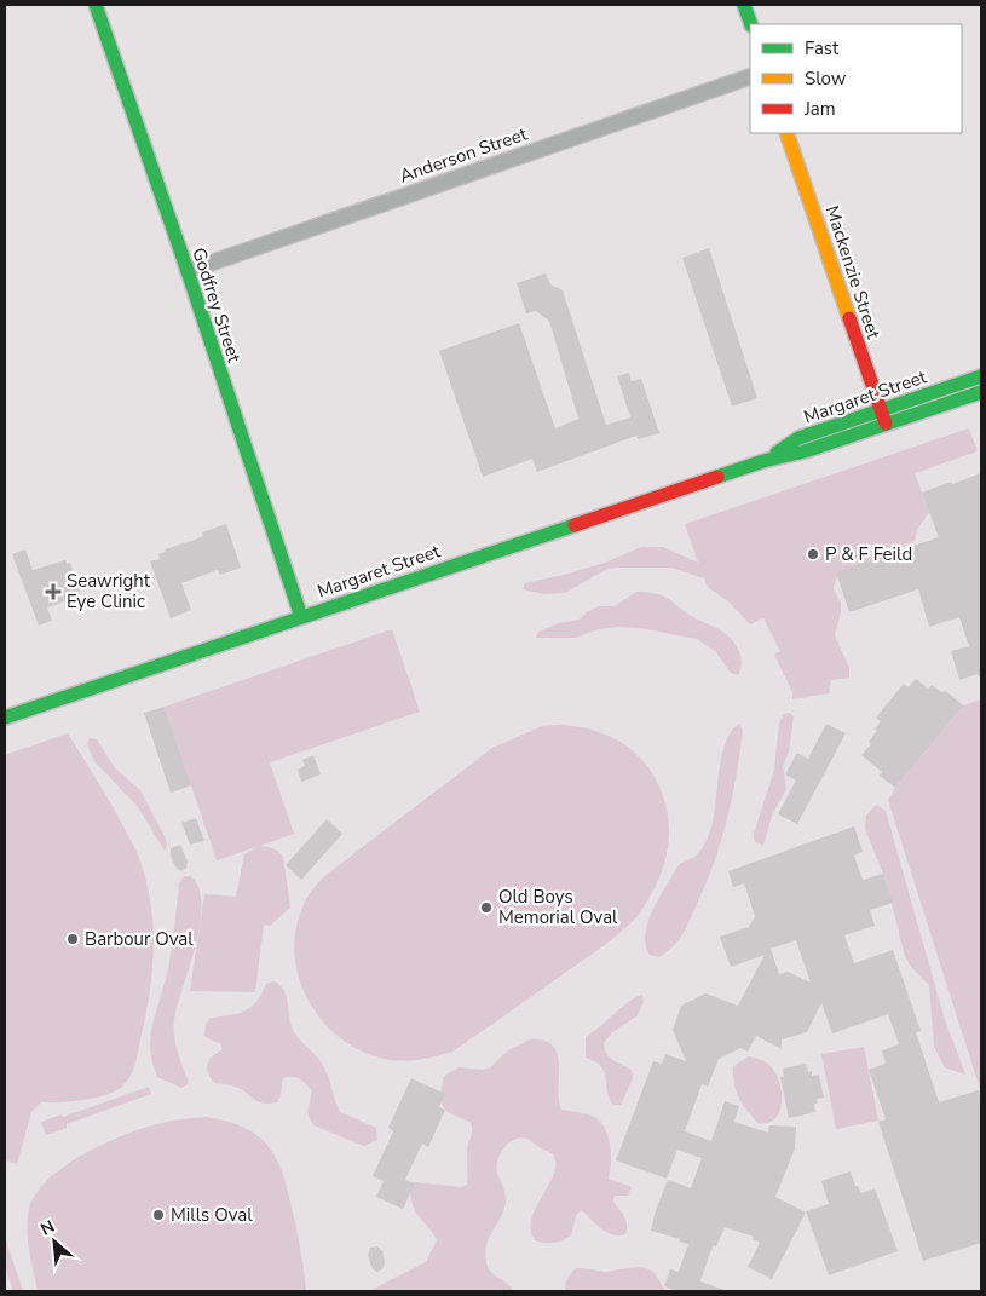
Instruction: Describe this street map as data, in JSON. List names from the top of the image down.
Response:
{
  "streets": {
    "street": [
      "Anderson Street",
      "Mackenzie Street",
      "Godfrey Street",
      "Margaret Street"
    ]
  },
  "crossings": [
    ["Anderson Street", "Godfrey Street"],
    ["Mackenzie Street", "Margaret Street"],
    ["Godfrey Street", "Margaret Street"]
  ],
  "places": {
    "other": [
      "P & F Feild",
      "Old Boys Memorial Oval",
      "Barbour Oval",
      "Mills Oval"
    ],
    "health": ["Seawright Eye Clinic"]
  },
  "legend": ["Fast", "Slow", "Jam"],
  "north": "top left"
}
